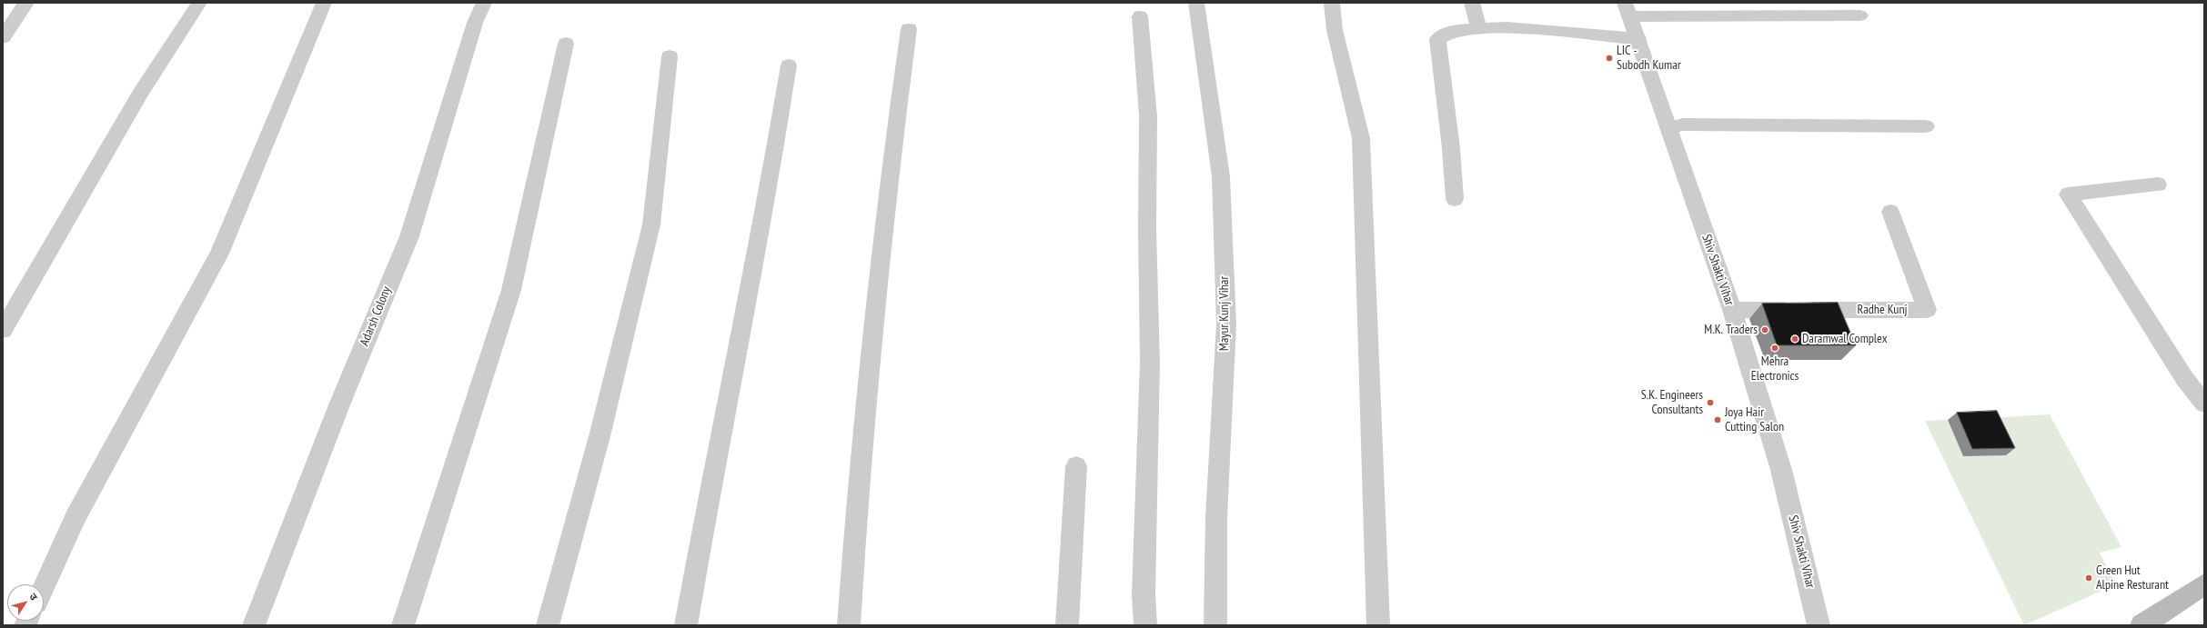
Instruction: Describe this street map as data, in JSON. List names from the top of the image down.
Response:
{
  "streets": {
    "street": [
      "Shiv Shakti Vihar",
      "Radhe Kunj",
      "Mayur Kunj Vihar",
      "Adarsh Colony"
    ]
  },
  "crossings": [
    ["Shiv Shakti Vihar", "Radhe Kunj"]
  ],
  "places": [
    "LIC - Subodh Kumar",
    "M.K. Traders",
    "Daramwal Complex",
    "Mehra Electronics",
    "S.K. Engineers Consultants",
    "Joya Hair Cutting Salon",
    "Green Hut Alpine Resturant"
  ],
  "north": "top right"
}
